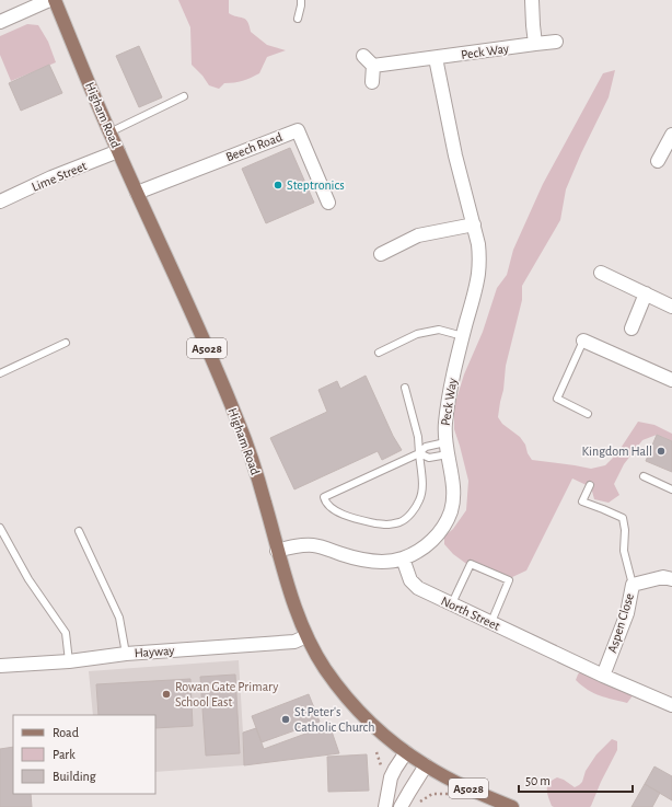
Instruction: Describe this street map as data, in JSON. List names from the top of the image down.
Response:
{
  "streets": {
    "main road": ["Higham Road", "A5028"],
    "street": [
      "Peck Way",
      "Beech Road",
      "Lime Street",
      "North Street",
      "Aspen Close",
      "Hayway"
    ]
  },
  "crossings": [
    ["Peck Way", "North Street"],
    ["Higham Road", "Beech Road"],
    ["Higham Road", "Lime Street"],
    ["Higham Road", "Hayway"],
    ["North Street", "Aspen Close"]
  ],
  "places": [
    "Steptronics",
    "Kingdom Hall",
    "Rowan Gate Primary School East",
    "St Peter's Catholic Church"
  ],
  "legend": ["Road", "Park", "Building"],
  "scale_bar": "50 m"
}
